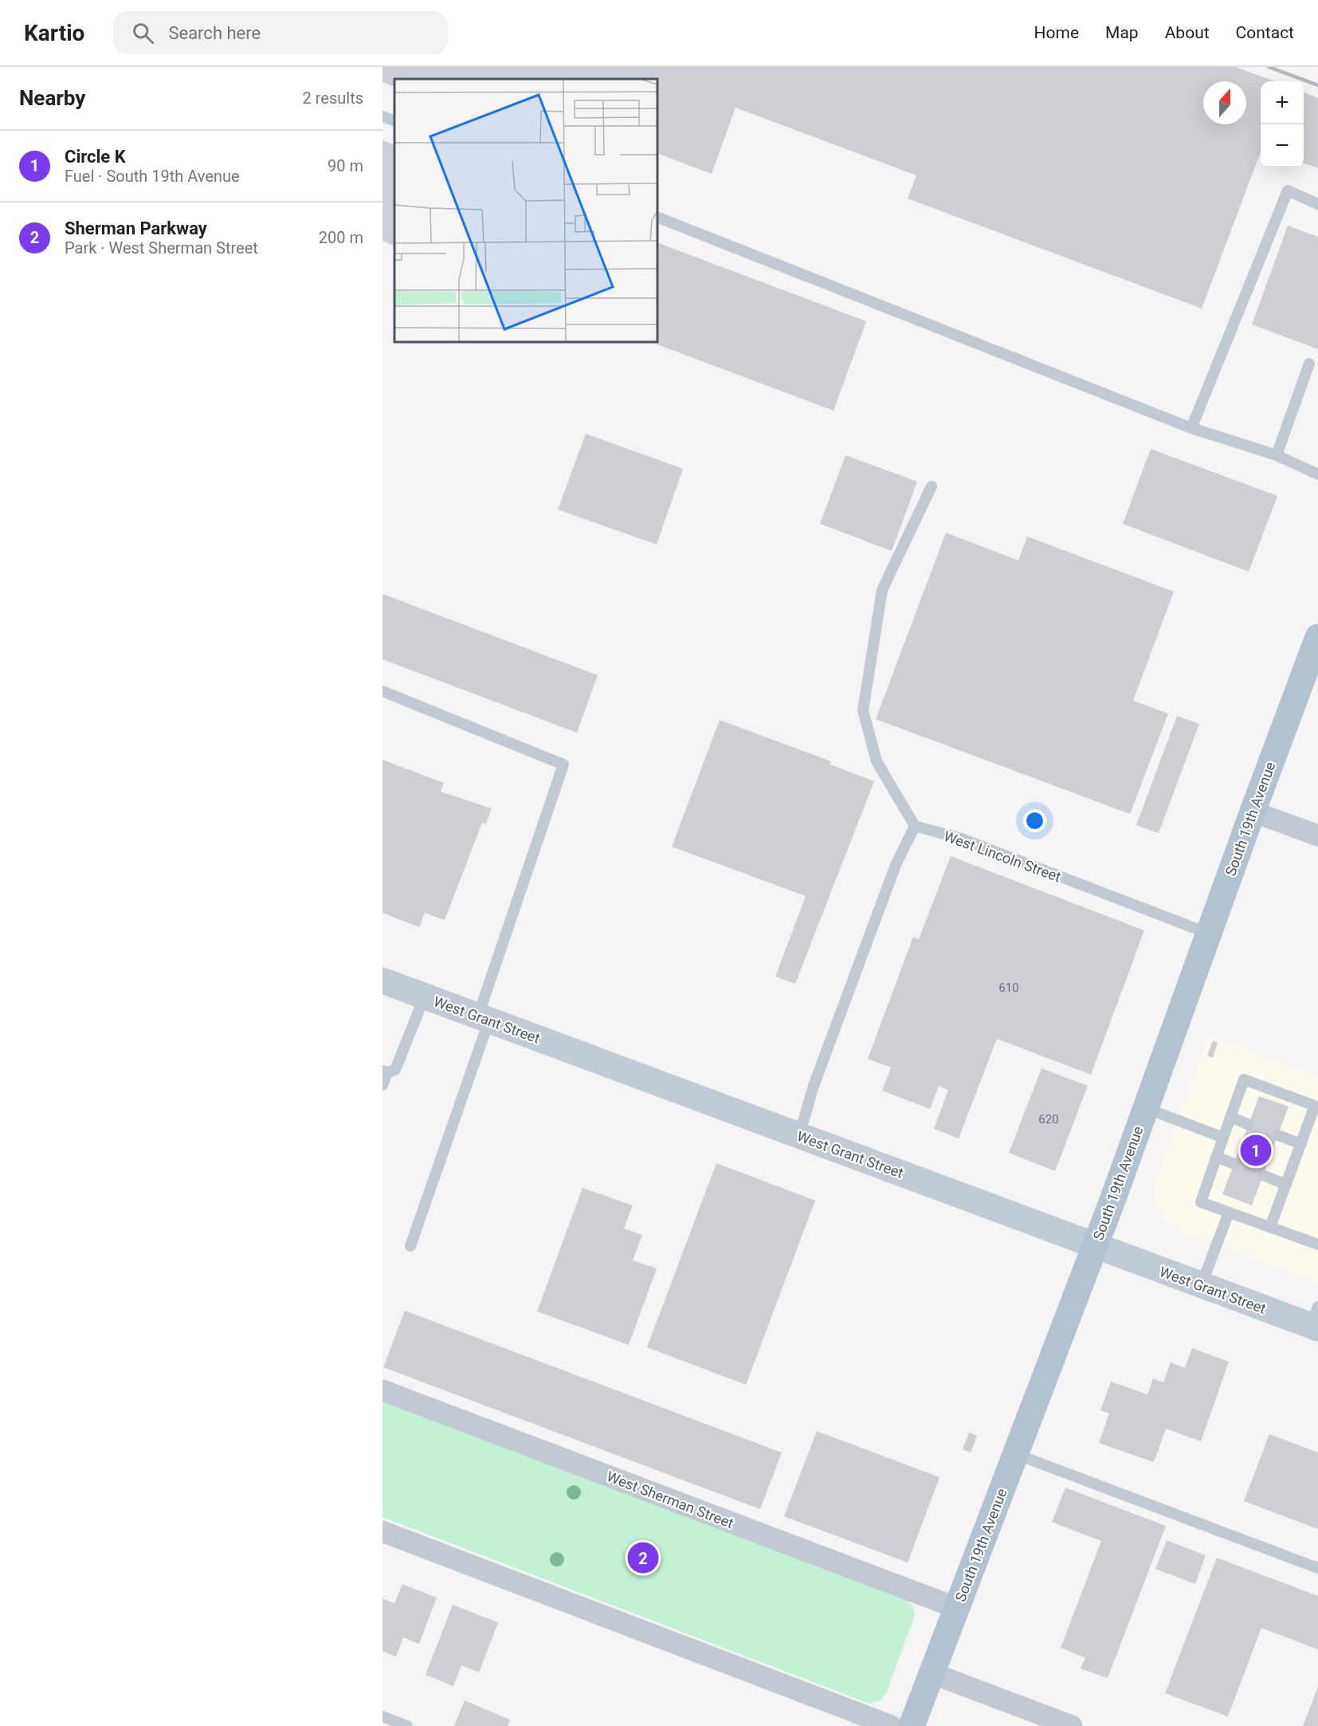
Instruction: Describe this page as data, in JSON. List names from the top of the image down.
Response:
{
  "streets": {
    "main road": ["South 19th Avenue", "West Grant Street"],
    "street": ["West Sherman Street"],
    "lane": ["West Lincoln Street"]
  },
  "crossings": [
    ["South 19th Avenue", "West Lincoln Street"],
    ["South 19th Avenue", "West Grant Street"],
    ["South 19th Avenue", "West Sherman Street"]
  ],
  "house_numbers": ["610", "620"],
  "north": "top",
  "page": {
    "header": "Kartio",
    "search": "Search here",
    "nav": [
      "Home",
      "Map",
      "About",
      "Contact"
    ],
    "heading": ["Nearby", "2 results"],
    "map_buttons": ["+", "−"],
    "list": [
      {
        "mark": "1",
        "name": "Circle K",
        "note": "Fuel · South 19th Avenue",
        "value": "90 m"
      },
      {
        "mark": "2",
        "name": "Sherman Parkway",
        "note": "Park · West Sherman Street",
        "value": "200 m"
      }
    ],
    "pins": ["1", "2"]
  }
}
